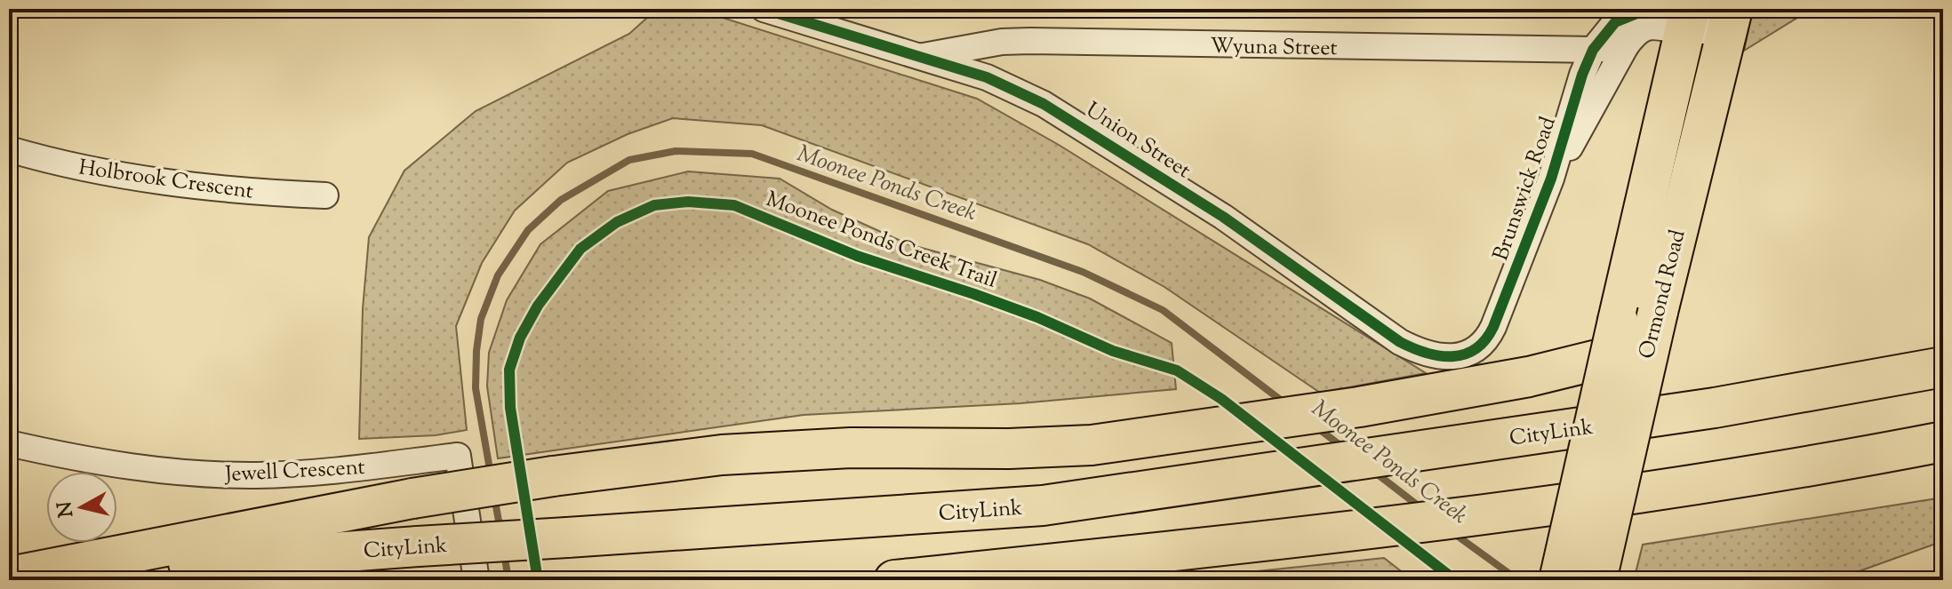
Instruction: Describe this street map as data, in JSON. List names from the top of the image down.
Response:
{
  "streets": {
    "main road": ["Ormond Road", "CityLink"],
    "street": [
      "Wyuna Street",
      "Union Street",
      "Holbrook Crescent",
      "Brunswick Road",
      "Jewell Crescent"
    ],
    "cycle path": ["Moonee Ponds Creek Trail"]
  },
  "crossings": [
    ["Wyuna Street", "Union Street"],
    ["Wyuna Street", "Brunswick Road"],
    ["Union Street", "Brunswick Road"],
    ["Brunswick Road", "Ormond Road"]
  ],
  "water": ["Moonee Ponds Creek"],
  "north": "left"
}
